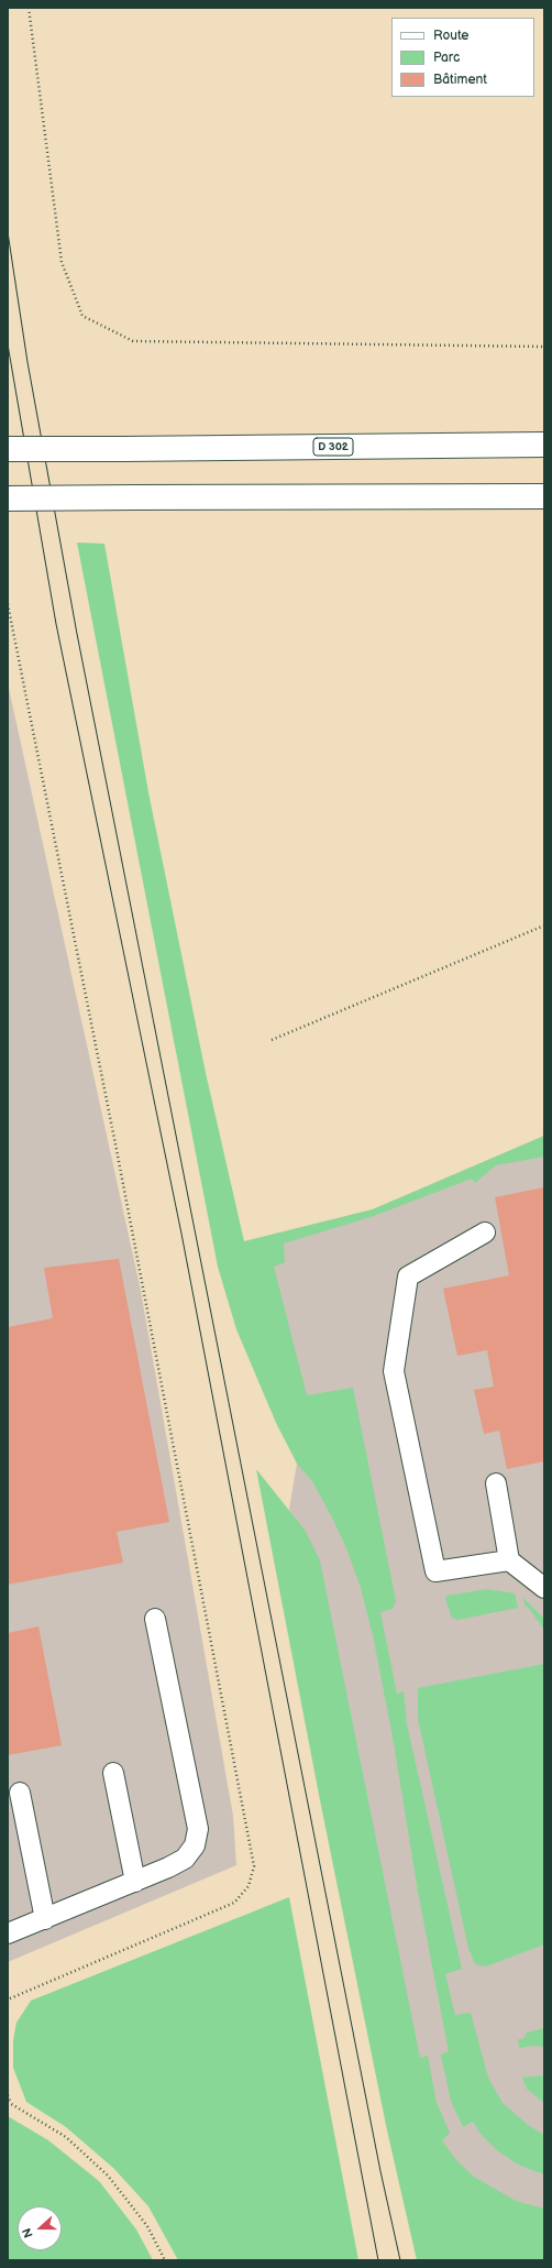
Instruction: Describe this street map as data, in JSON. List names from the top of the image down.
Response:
{
  "streets": {
    "main road": ["D 302"]
  },
  "legend": ["Route", "Parc", "Bâtiment"],
  "north": "left"
}
